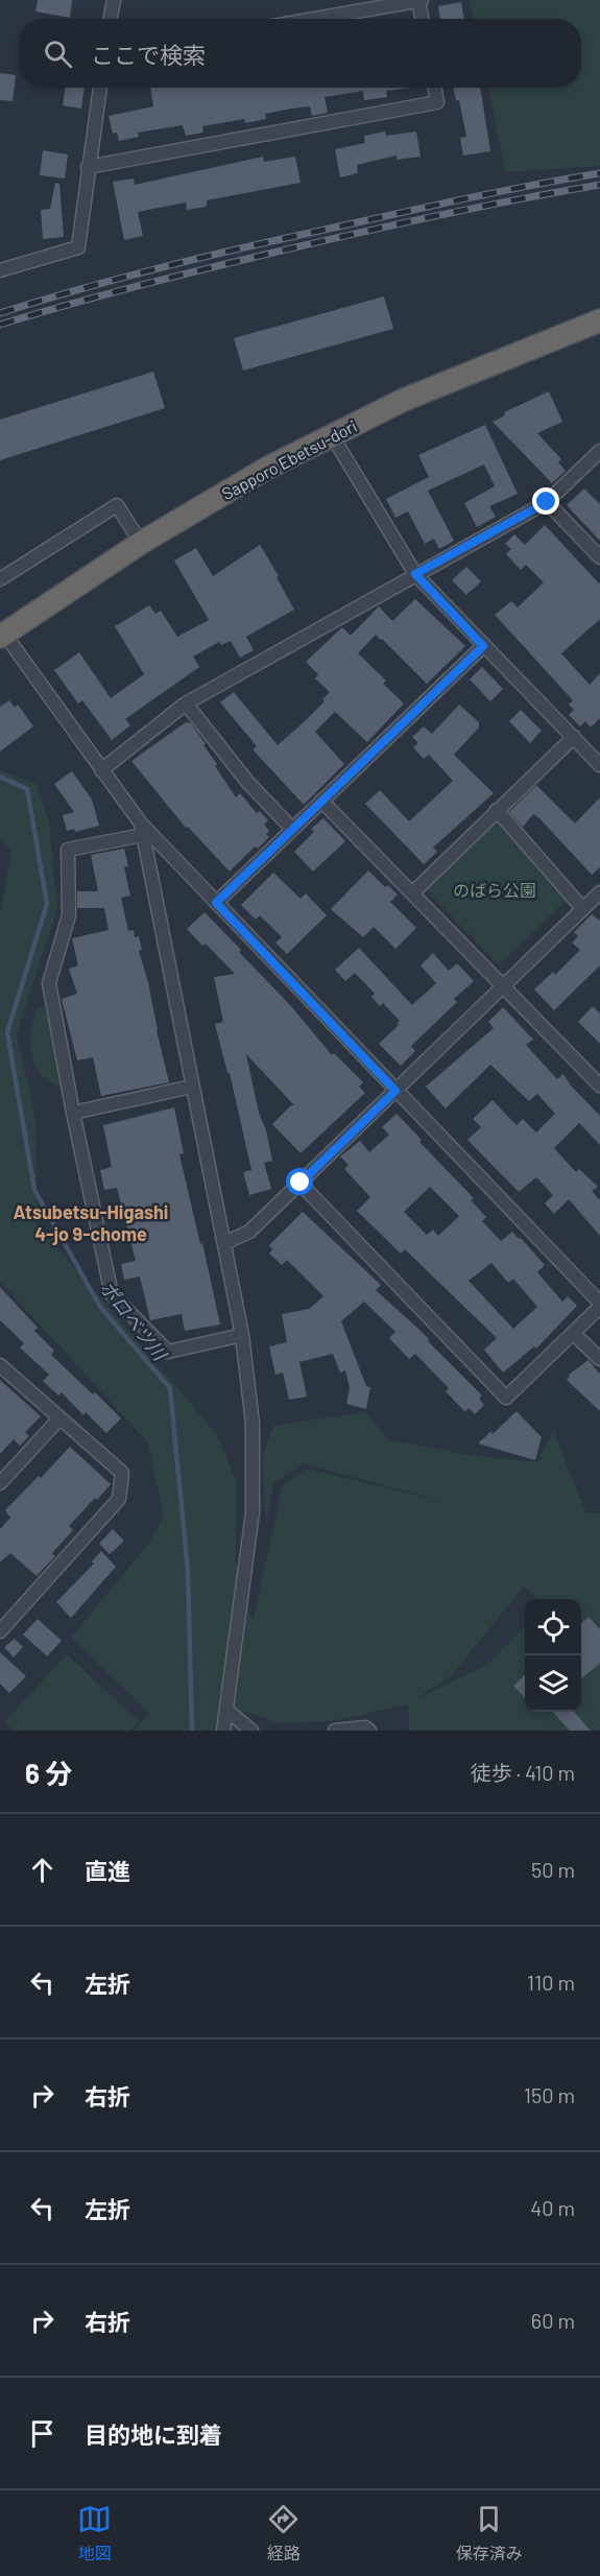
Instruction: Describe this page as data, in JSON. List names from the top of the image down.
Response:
{
  "streets": {
    "highway": ["Sapporo Ebetsu-dori"]
  },
  "districts": ["Atsubetsu-Higashi 4-jo 9-chome"],
  "water": ["ポロベツ川"],
  "parks": ["のばら公園"],
  "page": {
    "search": "ここで検索",
    "heading": ["6 分", "徒歩 · 410 m"],
    "list": [
      ["直進", "50 m"],
      ["左折", "110 m"],
      ["右折", "150 m"],
      ["左折", "40 m"],
      ["右折", "60 m"],
      "目的地に到着"
    ],
    "nav": ["地図", "経路", "保存済み"]
  }
}
